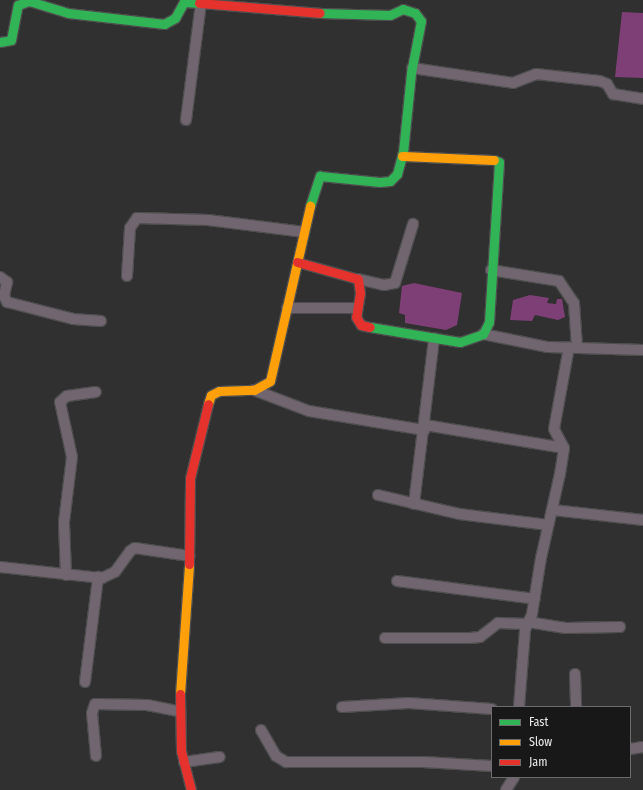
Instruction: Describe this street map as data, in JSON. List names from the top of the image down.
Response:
{
  "legend": ["Fast", "Slow", "Jam"]
}
